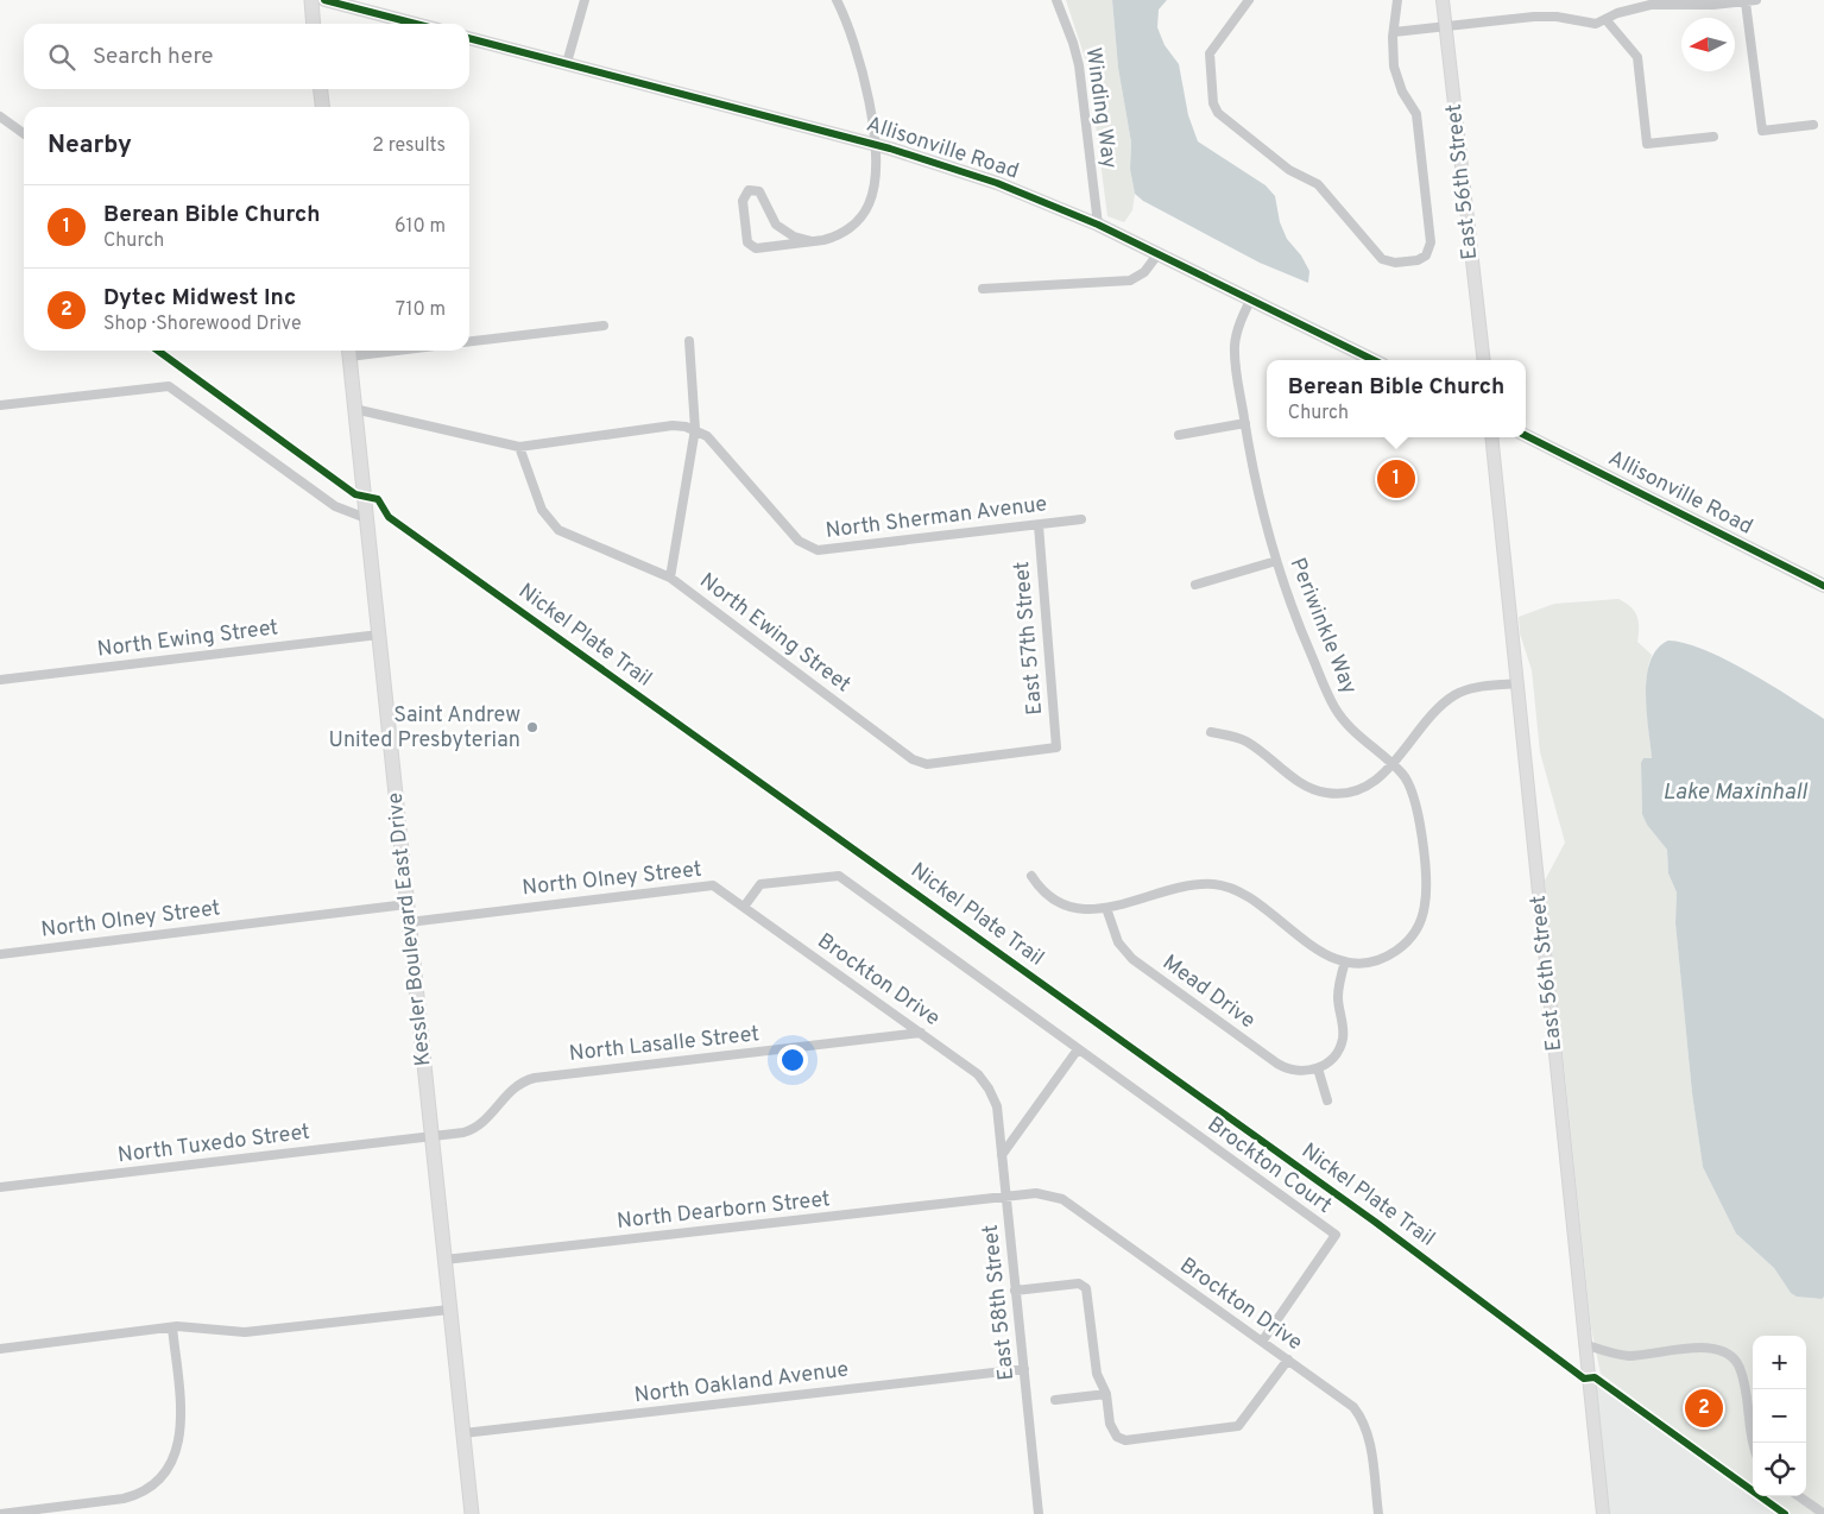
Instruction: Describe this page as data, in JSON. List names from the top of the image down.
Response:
{
  "streets": {
    "main road": ["Kessler Boulevard East Drive"],
    "street": [
      "Winding Way",
      "Allisonville Road",
      "East 56th Street",
      "North Sherman Avenue",
      "Periwinkle Way",
      "North Ewing Street",
      "East 57th Street",
      "North Olney Street",
      "Brockton Drive",
      "Mead Drive",
      "North Lasalle Street",
      "North Tuxedo Street",
      "Brockton Court",
      "North Dearborn Street",
      "East 58th Street",
      "North Oakland Avenue"
    ],
    "cycle path": ["Nickel Plate Trail"]
  },
  "crossings": [
    ["Winding Way", "Allisonville Road"],
    ["Allisonville Road", "Periwinkle Way"],
    ["North Sherman Avenue", "East 57th Street"],
    ["North Ewing Street", "East 57th Street"],
    ["North Ewing Street", "Kessler Boulevard East Drive"],
    ["North Olney Street", "Kessler Boulevard East Drive"],
    ["North Olney Street", "Brockton Drive"],
    ["North Olney Street", "Brockton Court"],
    ["Kessler Boulevard East Drive", "North Lasalle Street"],
    ["Kessler Boulevard East Drive", "North Tuxedo Street"],
    ["Kessler Boulevard East Drive", "North Dearborn Street"],
    ["Kessler Boulevard East Drive", "North Oakland Avenue"],
    ["Brockton Drive", "North Lasalle Street"],
    ["Brockton Drive", "Brockton Court"],
    ["Brockton Drive", "North Dearborn Street"],
    ["Brockton Drive", "East 58th Street"],
    ["North Lasalle Street", "North Tuxedo Street"],
    ["North Dearborn Street", "East 58th Street"],
    ["East 58th Street", "North Oakland Avenue"]
  ],
  "water": ["Lake Maxinhall"],
  "places": ["Saint Andrew United Presbyterian"],
  "north": "left",
  "page": {
    "search": "Search here",
    "heading": ["Nearby", "2 results"],
    "list": [
      {
        "mark": "1",
        "name": "Berean Bible Church",
        "note": "Church",
        "value": "610 m"
      },
      {
        "mark": "2",
        "name": "Dytec Midwest Inc",
        "note": "Shop · Shorewood Drive",
        "value": "710 m"
      }
    ],
    "popup": ["Berean Bible Church", "Church"],
    "pins": ["1", "2"],
    "map_buttons": ["+", "−"]
  }
}
